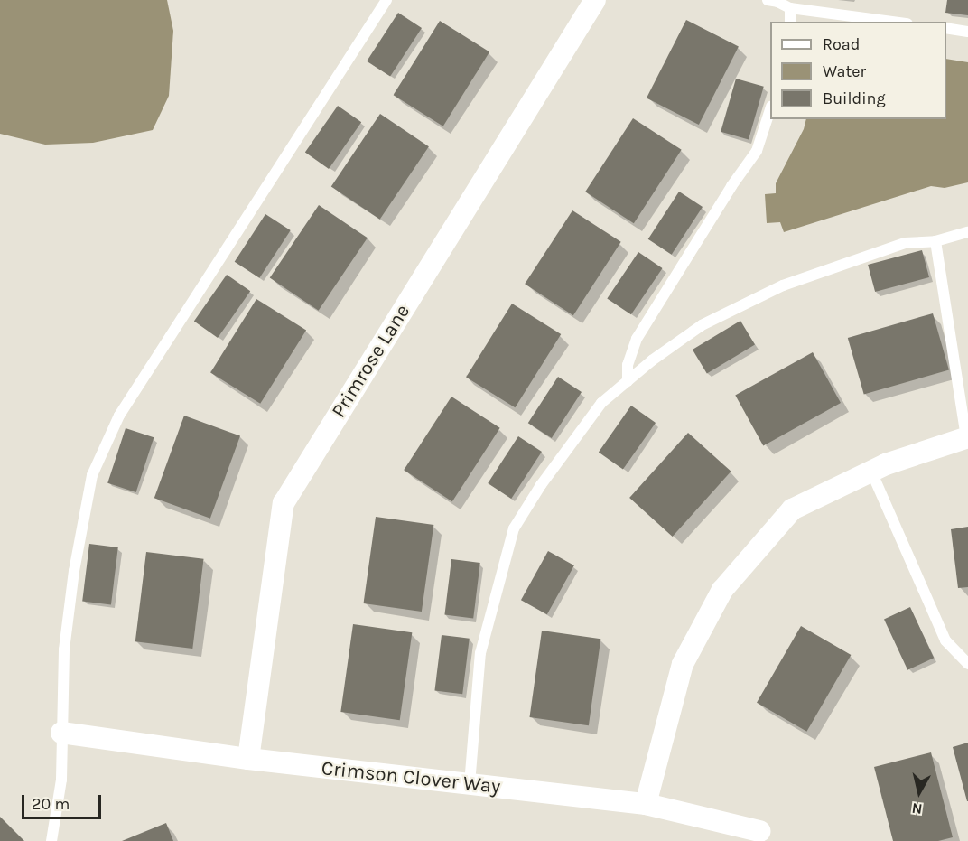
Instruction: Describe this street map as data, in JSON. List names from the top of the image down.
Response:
{
  "streets": {
    "street": ["Primrose Lane", "Crimson Clover Way"]
  },
  "crossings": [
    ["Primrose Lane", "Crimson Clover Way"]
  ],
  "legend": ["Road", "Water", "Building"],
  "scale_bar": "20 m",
  "north": "bottom"
}
